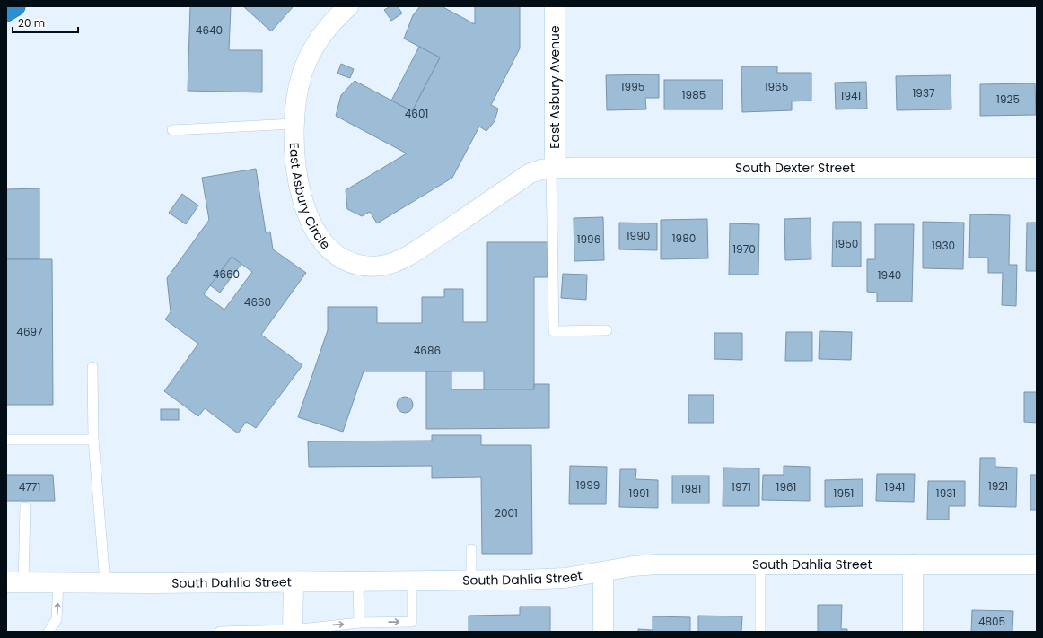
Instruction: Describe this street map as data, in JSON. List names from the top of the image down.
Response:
{
  "streets": {
    "street": [
      "East Asbury Avenue",
      "South Dexter Street",
      "East Asbury Circle",
      "South Dahlia Street"
    ]
  },
  "crossings": [
    ["East Asbury Avenue", "South Dexter Street"],
    ["East Asbury Avenue", "East Asbury Circle"],
    ["South Dexter Street", "East Asbury Circle"]
  ],
  "house_numbers": [
    "4640",
    "1995",
    "1965",
    "1937",
    "1985",
    "1941",
    "1925",
    "4601",
    "1990",
    "1980",
    "1996",
    "1950",
    "1930",
    "1970",
    "4660",
    "1940",
    "4660",
    "4697",
    "4686",
    "1999",
    "1921",
    "4771",
    "1971",
    "1961",
    "1941",
    "1981",
    "1991",
    "1951",
    "1931",
    "2001",
    "4805"
  ],
  "scale_bar": "20 m"
}
